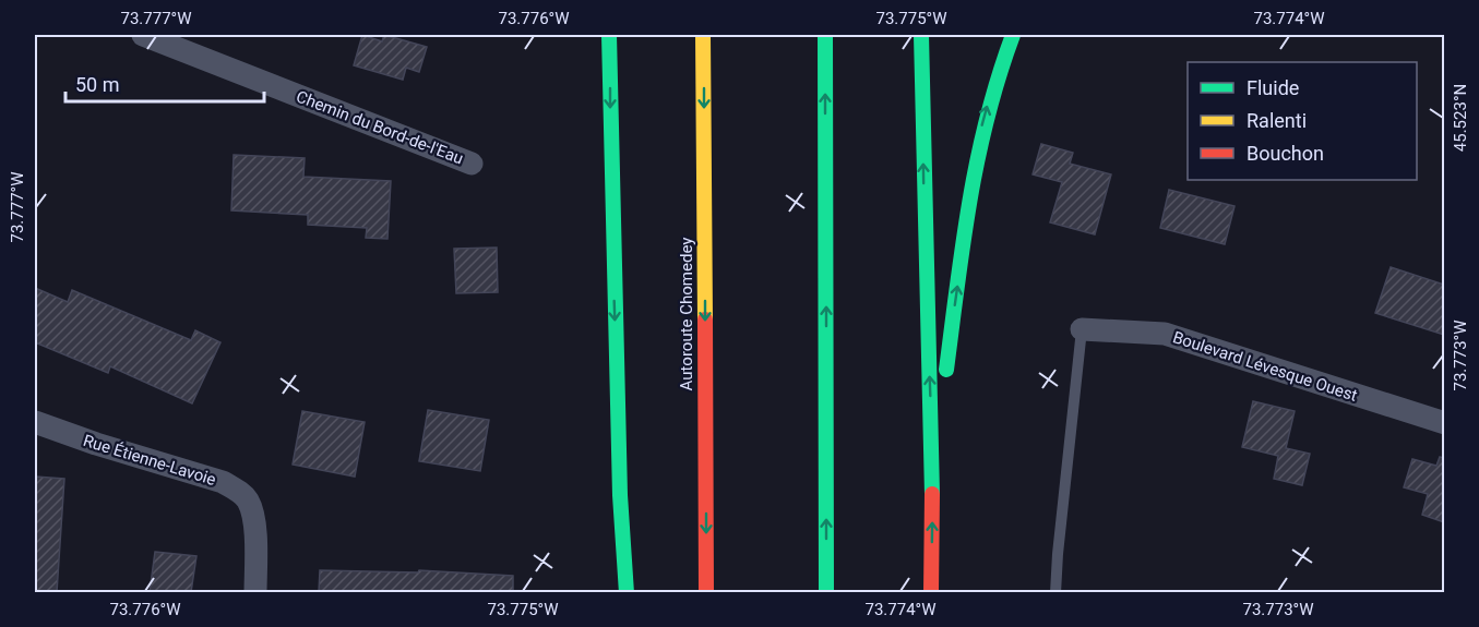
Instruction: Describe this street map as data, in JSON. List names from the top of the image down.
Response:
{
  "streets": {
    "highway": ["Autoroute Chomedey"],
    "street": ["Chemin du Bord-de-l'Eau", "Boulevard Lévesque Ouest", "Rue Étienne-Lavoie"]
  },
  "legend": ["Fluide", "Ralenti", "Bouchon"],
  "scale_bar": "50 m",
  "coordinates": [
    "73.777°W",
    "73.776°W",
    "73.775°W",
    "73.774°W",
    "45.523°N",
    "73.773°W"
  ]
}
